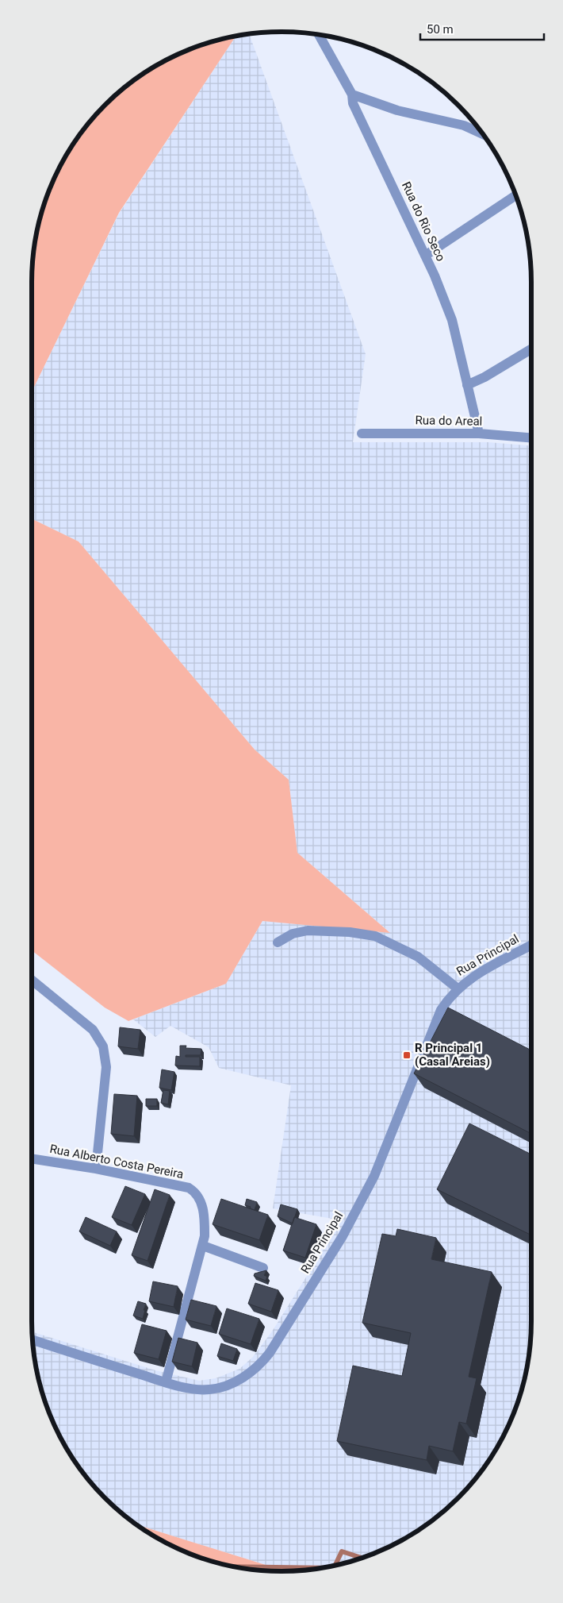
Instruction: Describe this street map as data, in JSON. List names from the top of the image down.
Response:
{
  "streets": {
    "street": [
      "Rua do Rio Seco",
      "Rua do Areal",
      "Rua Principal",
      "Rua Alberto Costa Pereira"
    ]
  },
  "crossings": [
    ["Rua do Rio Seco", "Rua do Areal"],
    ["Rua Principal", "Rua Alberto Costa Pereira"]
  ],
  "places": {
    "transit": ["R Principal 1 (Casal Areias)"]
  },
  "scale_bar": "50 m"
}
